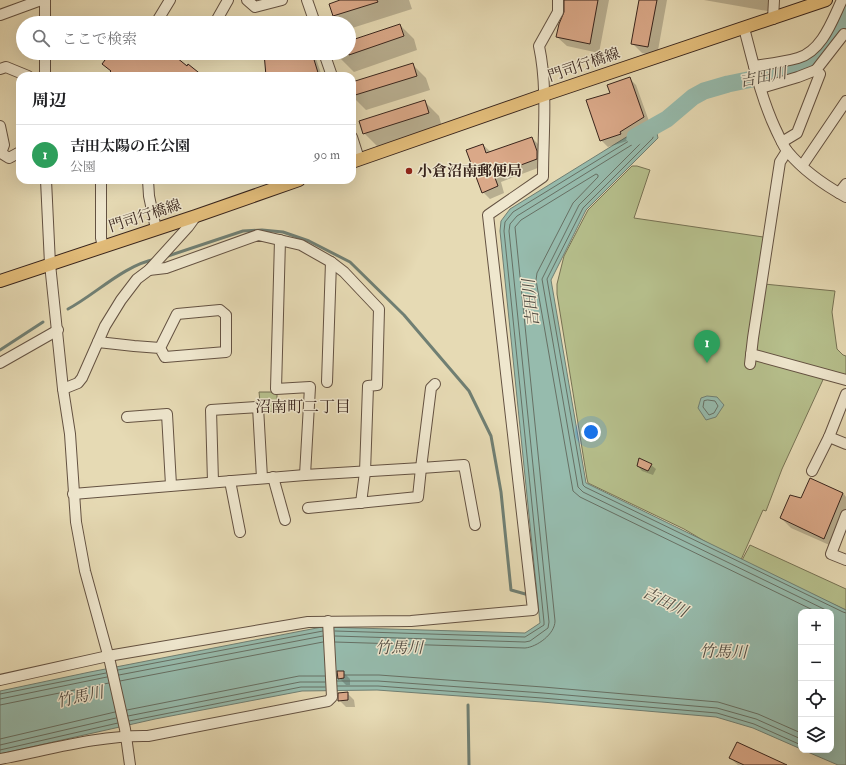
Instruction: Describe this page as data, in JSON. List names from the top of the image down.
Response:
{
  "streets": {
    "main road": ["門司行橋線"]
  },
  "districts": ["沼南町二丁目"],
  "water": ["吉田川", "竹馬川"],
  "places": ["小倉沼南郵便局"],
  "page": {
    "search": "ここで検索",
    "heading": "周辺",
    "list": [
      {
        "mark": "1",
        "name": "吉田太陽の丘公園",
        "note": "公園",
        "value": "90 m"
      }
    ],
    "pins": "1",
    "map_buttons": ["+", "−"]
  }
}
